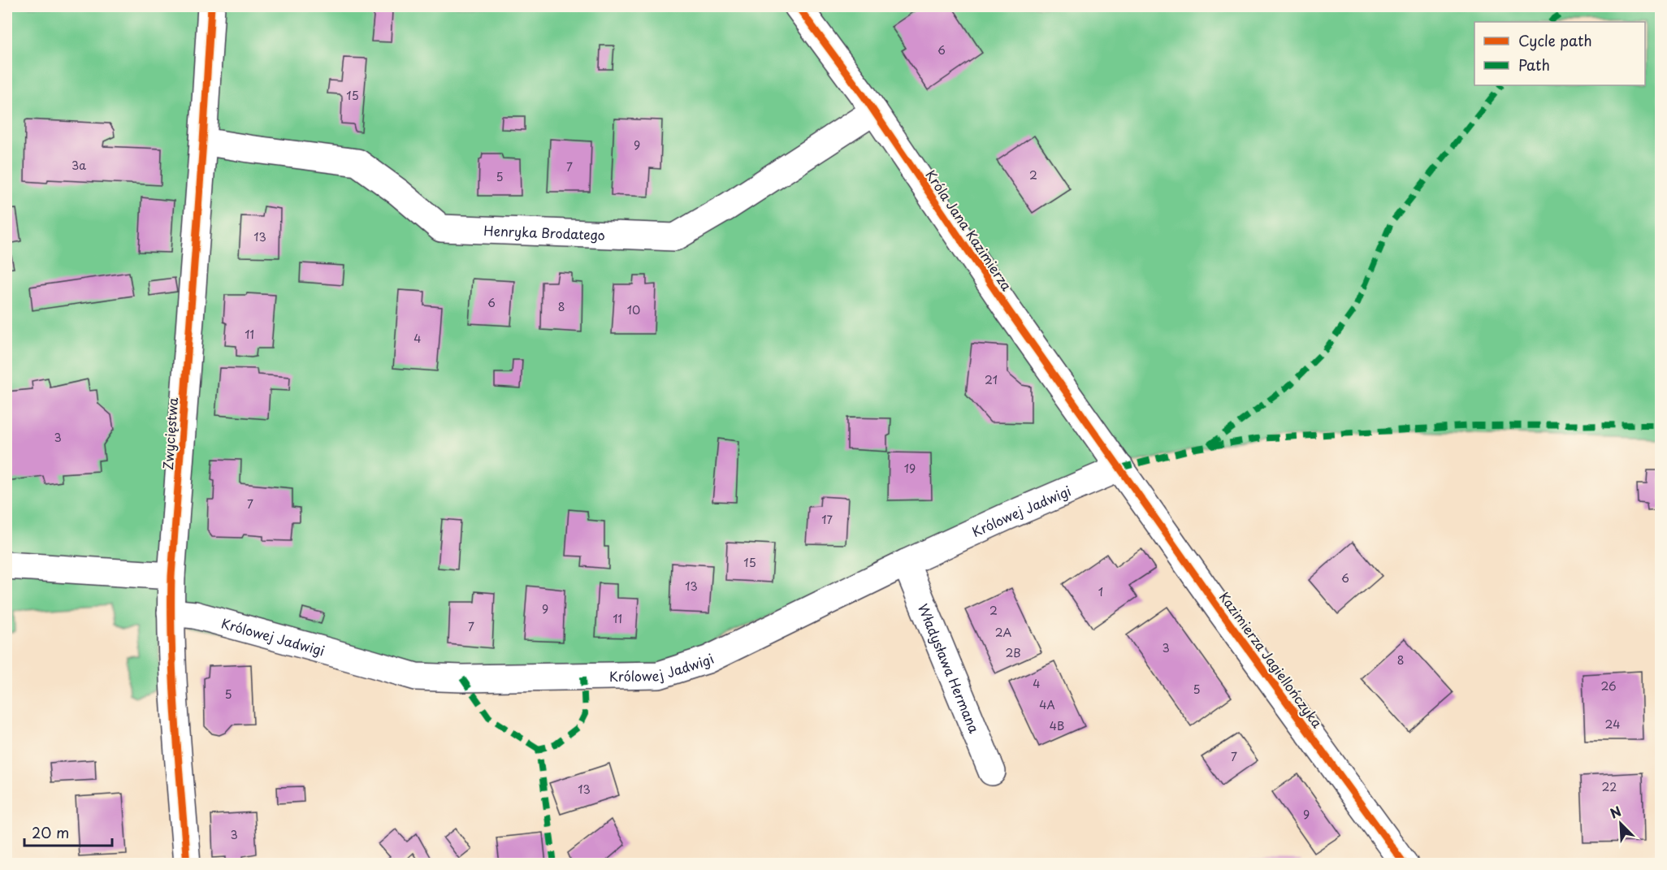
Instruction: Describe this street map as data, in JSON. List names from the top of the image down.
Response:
{
  "streets": {
    "street": [
      "Króla Jana Kazimierza",
      "Henryka Brodatego",
      "Zwycięstwa",
      "Królowej Jadwigi",
      "Kazimierza Jagiellończyka",
      "Władysława Hermana"
    ]
  },
  "crossings": [
    ["Króla Jana Kazimierza", "Henryka Brodatego"],
    ["Króla Jana Kazimierza", "Królowej Jadwigi"],
    ["Króla Jana Kazimierza", "Kazimierza Jagiellończyka"],
    ["Henryka Brodatego", "Zwycięstwa"],
    ["Zwycięstwa", "Królowej Jadwigi"],
    ["Królowej Jadwigi", "Kazimierza Jagiellończyka"],
    ["Królowej Jadwigi", "Władysława Hermana"]
  ],
  "house_numbers": [
    "6",
    "15",
    "9",
    "3a",
    "7",
    "2",
    "5",
    "13",
    "6",
    "8",
    "10",
    "11",
    "4",
    "21",
    "3",
    "19",
    "7",
    "17",
    "15",
    "6",
    "13",
    "1",
    "9",
    "2",
    "11",
    "7",
    "2A",
    "3",
    "2B",
    "8",
    "4",
    "26",
    "5",
    "5",
    "4A",
    "24",
    "4B",
    "7",
    "22",
    "13",
    "9",
    "3"
  ],
  "legend": ["Cycle path", "Path"],
  "scale_bar": "20 m",
  "north": "top left"
}
